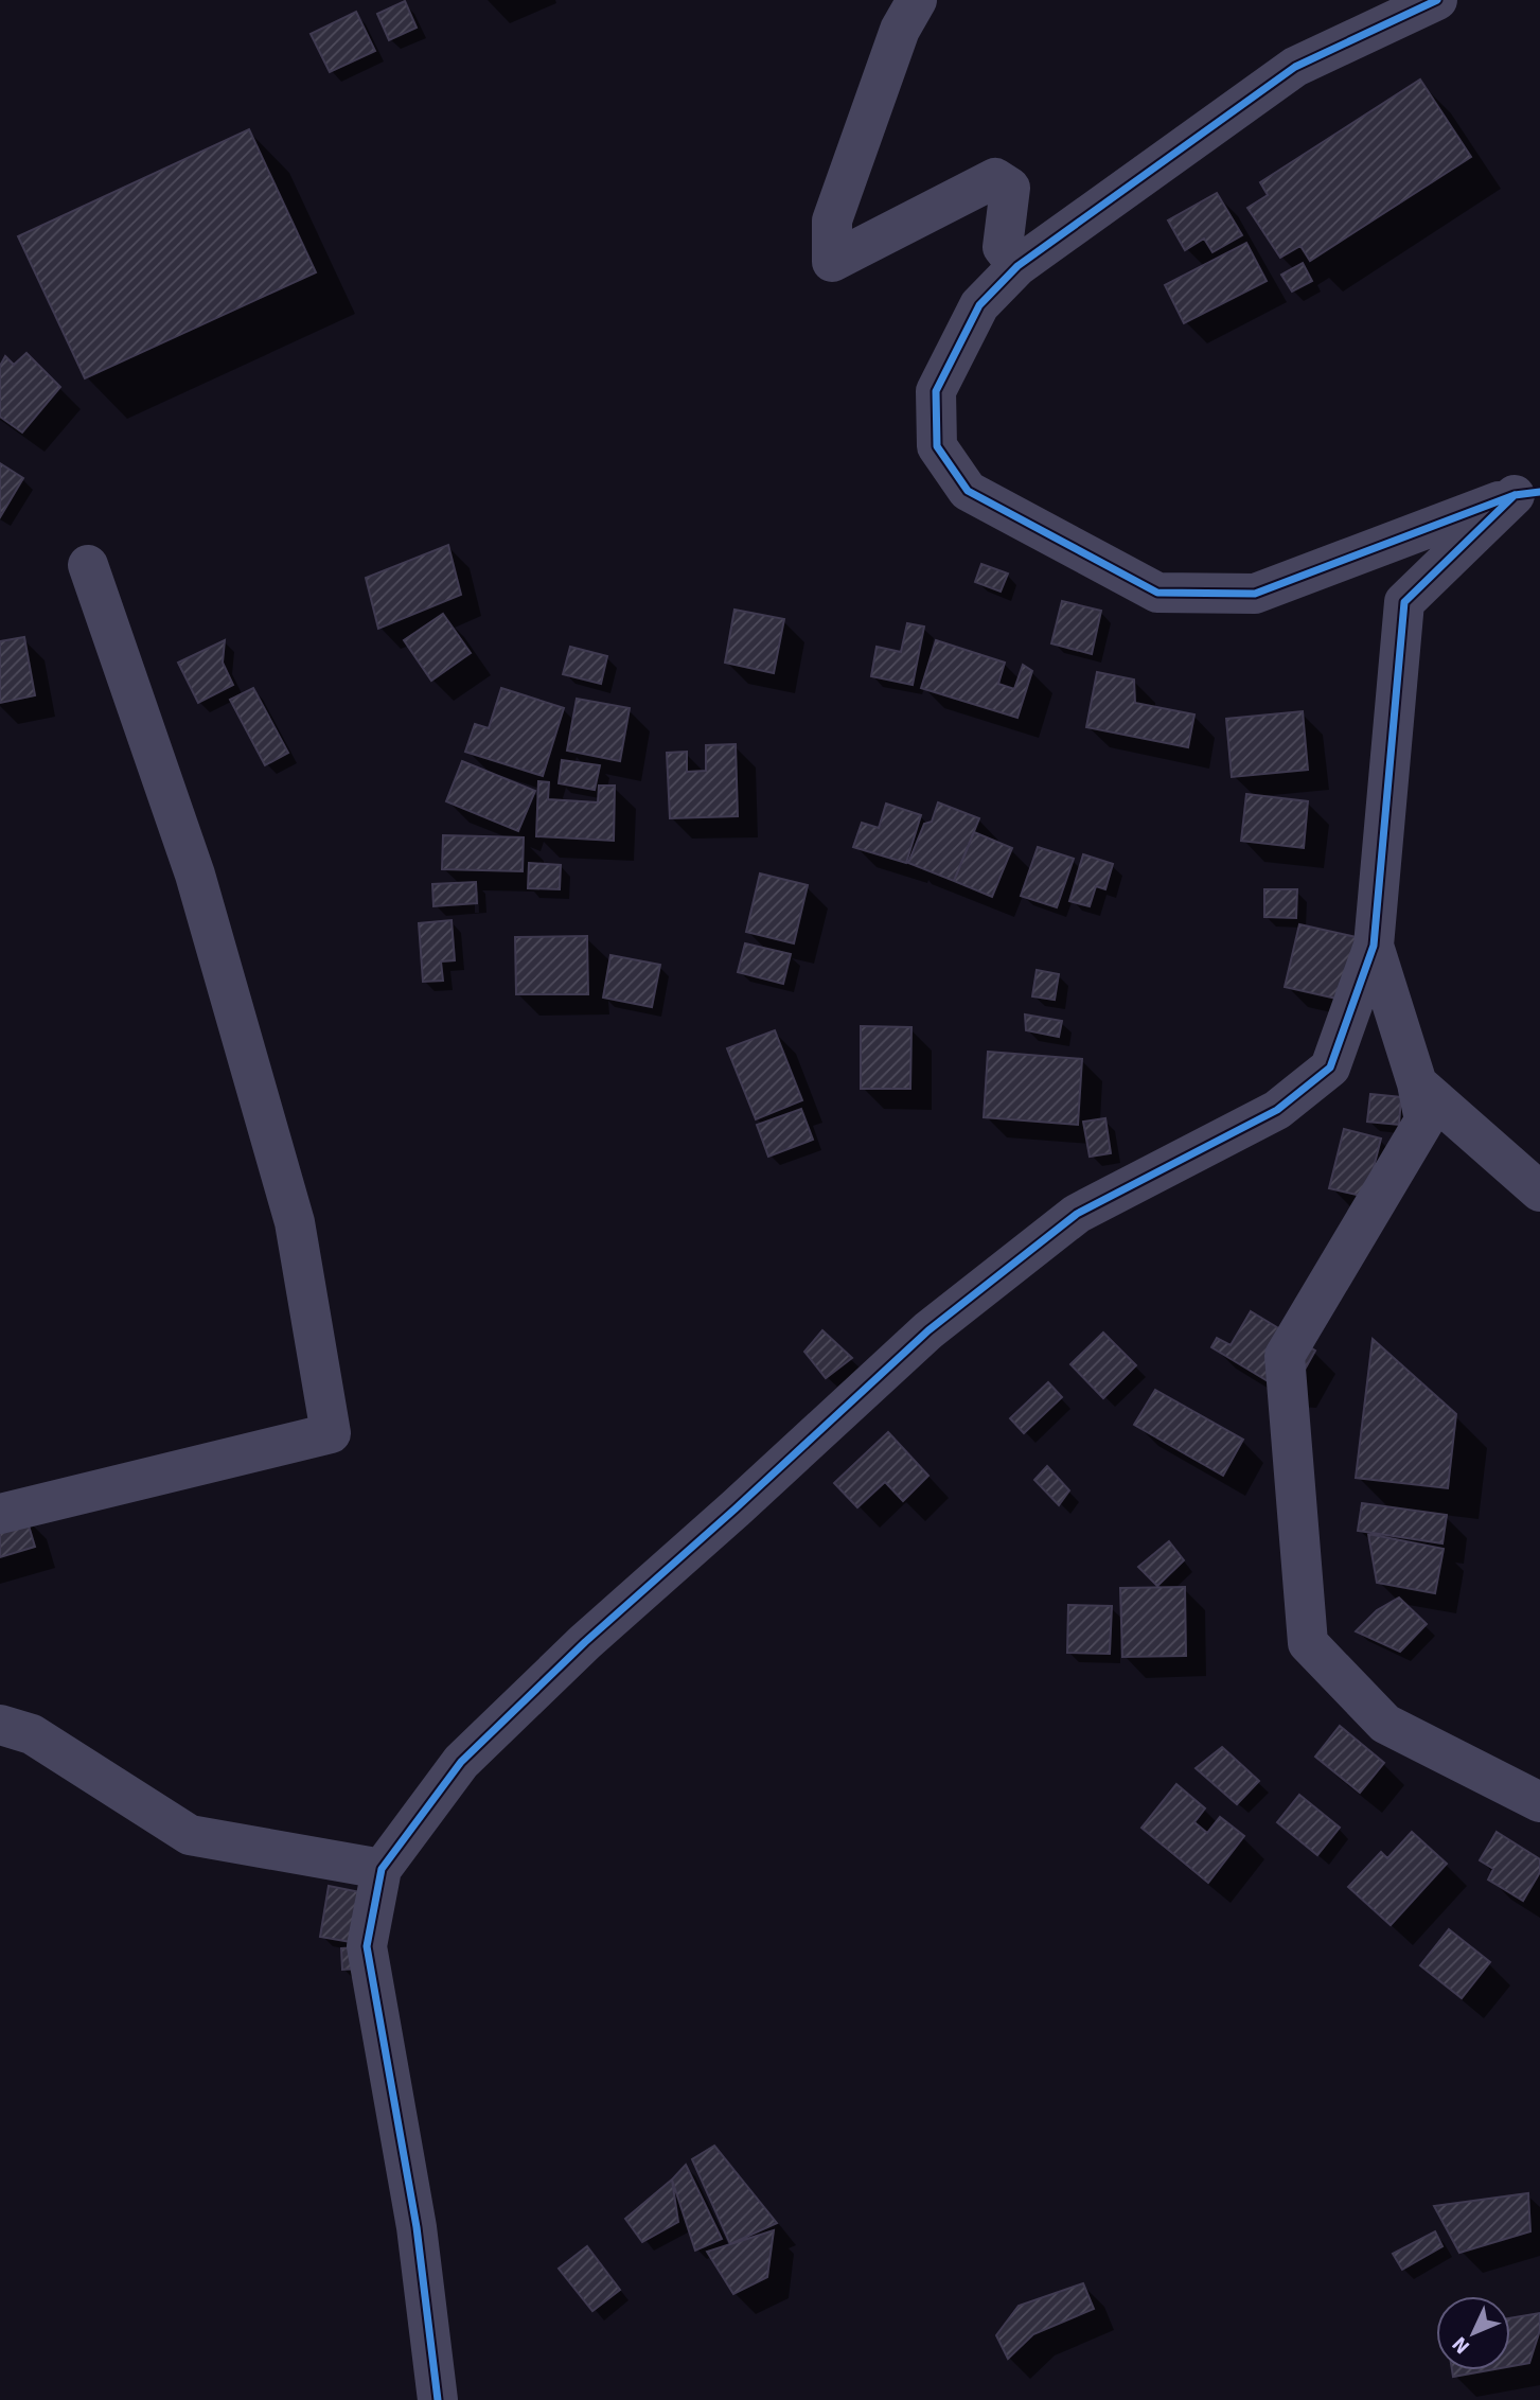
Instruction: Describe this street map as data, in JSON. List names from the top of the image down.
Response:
{
  "north": "bottom left"
}
